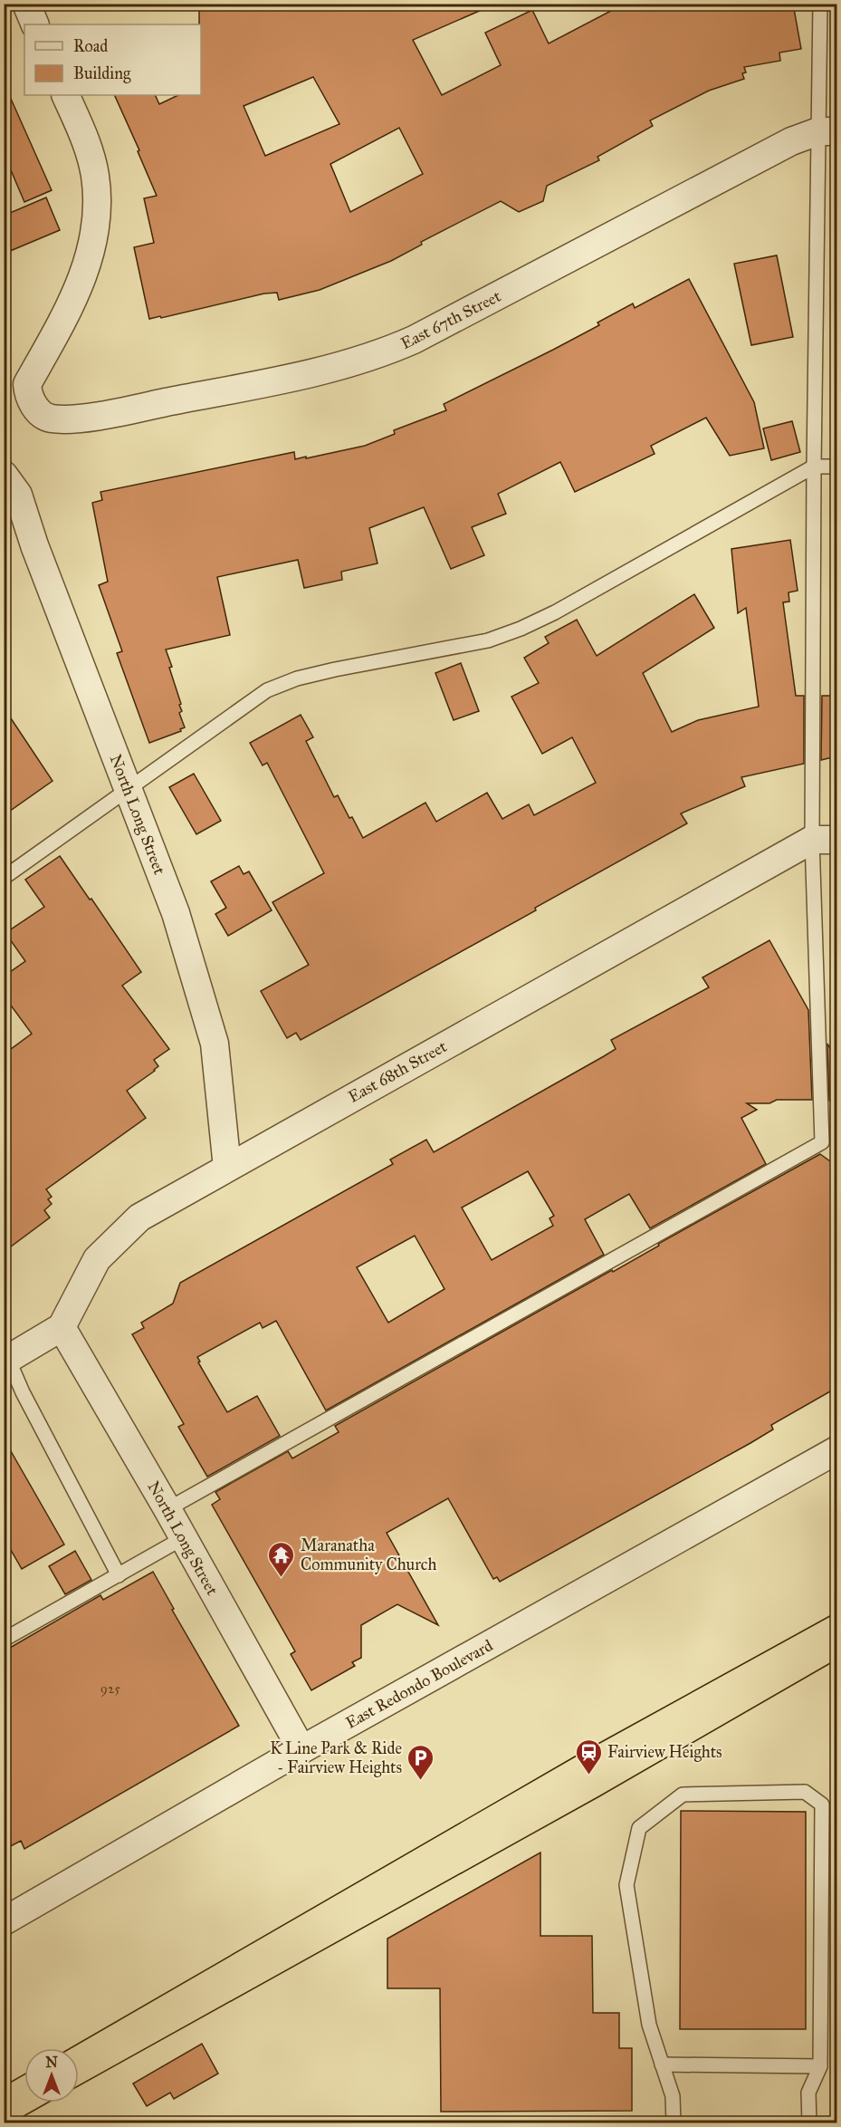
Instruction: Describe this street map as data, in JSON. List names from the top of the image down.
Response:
{
  "streets": {
    "street": [
      "East 67th Street",
      "North Long Street",
      "East 68th Street",
      "East Redondo Boulevard"
    ]
  },
  "crossings": [
    ["North Long Street", "East 68th Street"],
    ["North Long Street", "East Redondo Boulevard"]
  ],
  "places": {
    "temple": ["Maranatha Community Church"],
    "station": ["Fairview Heights"],
    "parking": ["K Line Park & Ride - Fairview Heights"]
  },
  "house_numbers": ["925"],
  "legend": ["Road", "Building"],
  "north": "top"
}
